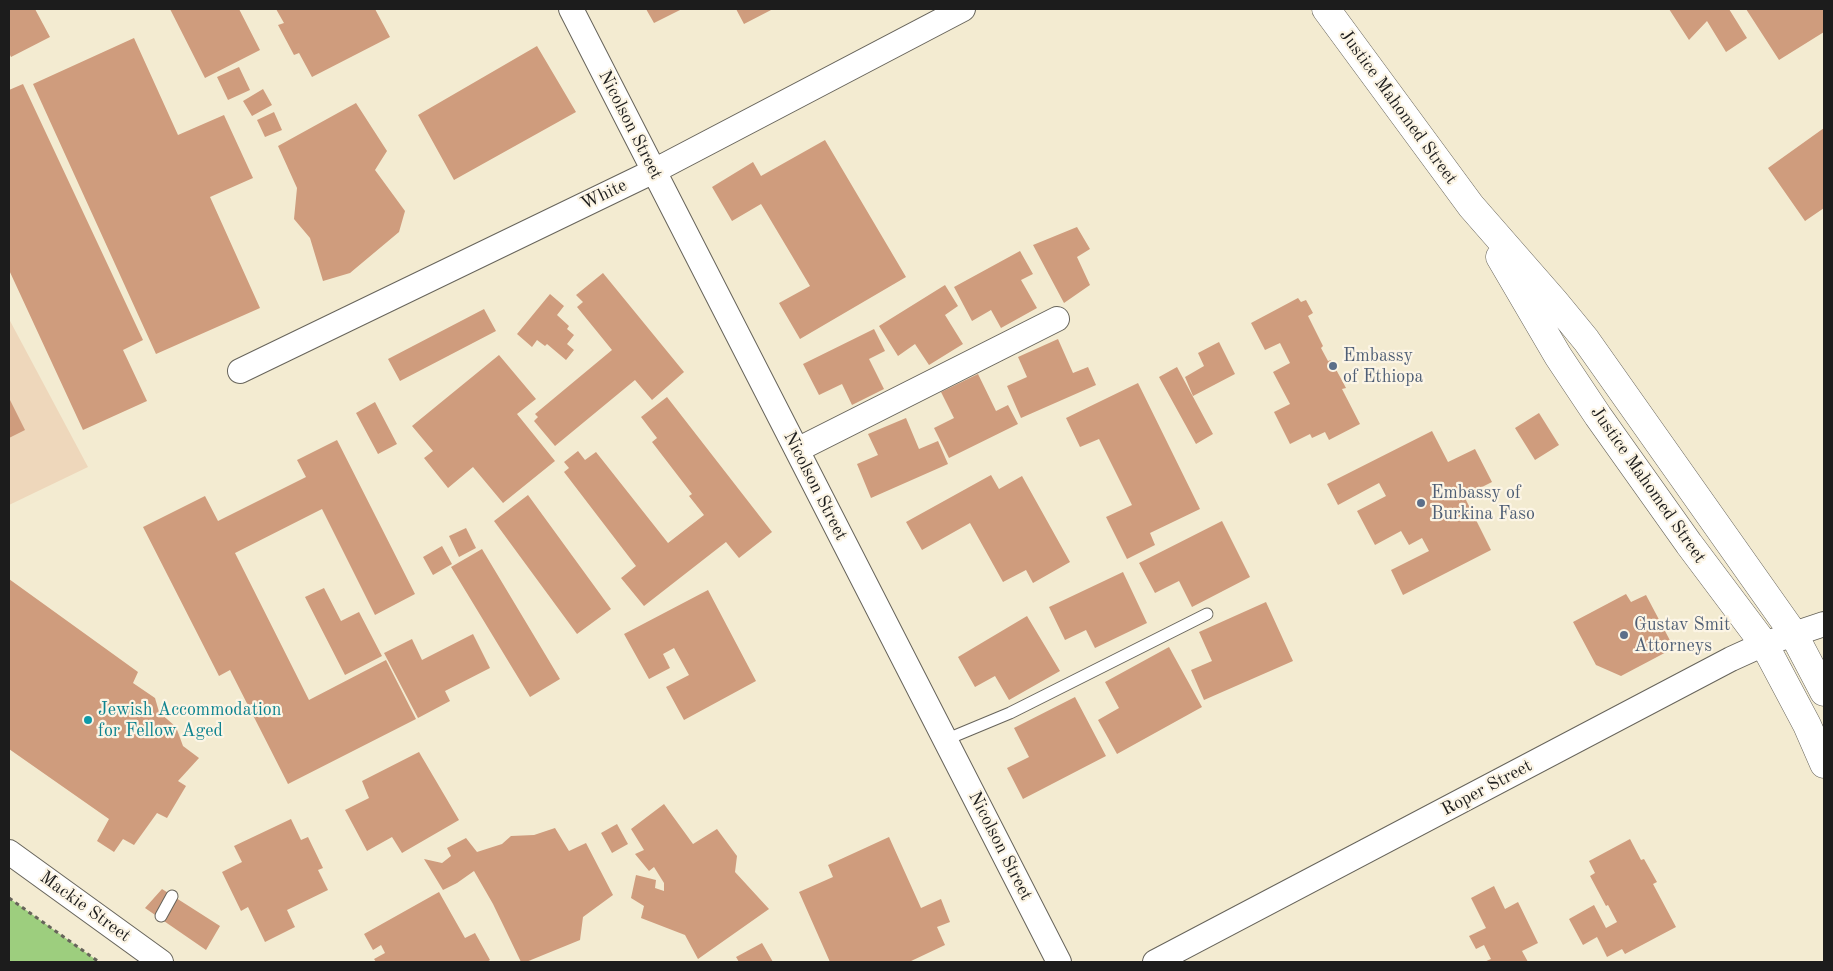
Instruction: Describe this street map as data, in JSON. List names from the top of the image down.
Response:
{
  "streets": {
    "main road": ["Justice Mahomed Street"],
    "street": [
      "Nicolson Street",
      "White",
      "Roper Street",
      "Mackie Street"
    ]
  },
  "crossings": [
    ["Justice Mahomed Street", "Roper Street"],
    ["Nicolson Street", "White"]
  ],
  "places": [
    "Embassy of Ethiopa",
    "Embassy of Burkina Faso",
    "Gustav Smit Attorneys",
    "Jewish Accommodation for Fellow Aged"
  ]
}
